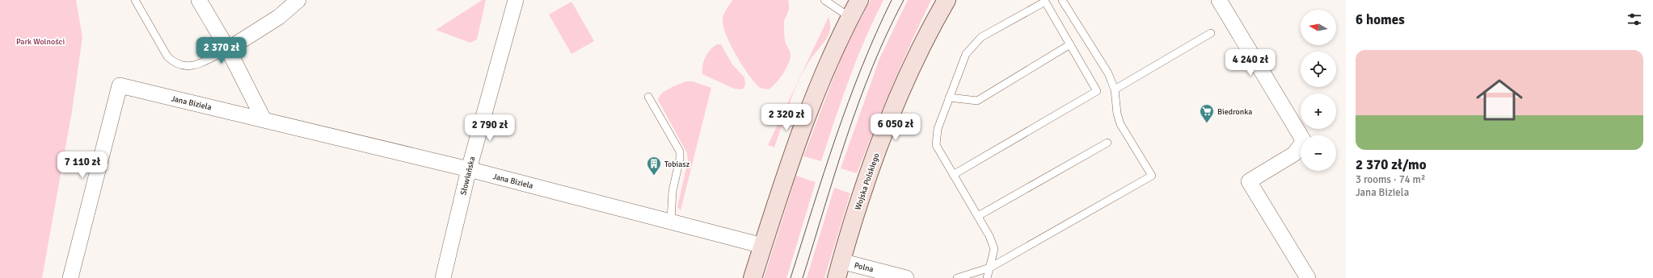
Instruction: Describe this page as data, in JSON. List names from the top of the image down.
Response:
{
  "streets": {
    "street": [
      "Jana Biziela",
      "Słowiańska",
      "Wojska Polskiego",
      "Polna"
    ]
  },
  "crossings": [
    ["Jana Biziela", "Słowiańska"],
    ["Wojska Polskiego", "Polna"]
  ],
  "parks": ["Park Wolności"],
  "places": {
    "supermarket": ["Biedronka"],
    "building": ["Tobiasz"]
  },
  "north": "left",
  "page": {
    "heading": "6 homes",
    "map_buttons": ["+", "−"],
    "price": [
      "2 370 zł",
      "4 240 zł",
      "2 320 zł",
      "6 050 zł",
      "2 790 zł",
      "7 110 zł"
    ],
    "list": [
      {
        "name": "2 370 zł/mo",
        "note": "3 rooms · 74 m² · Jana Biziela"
      }
    ]
  }
}
